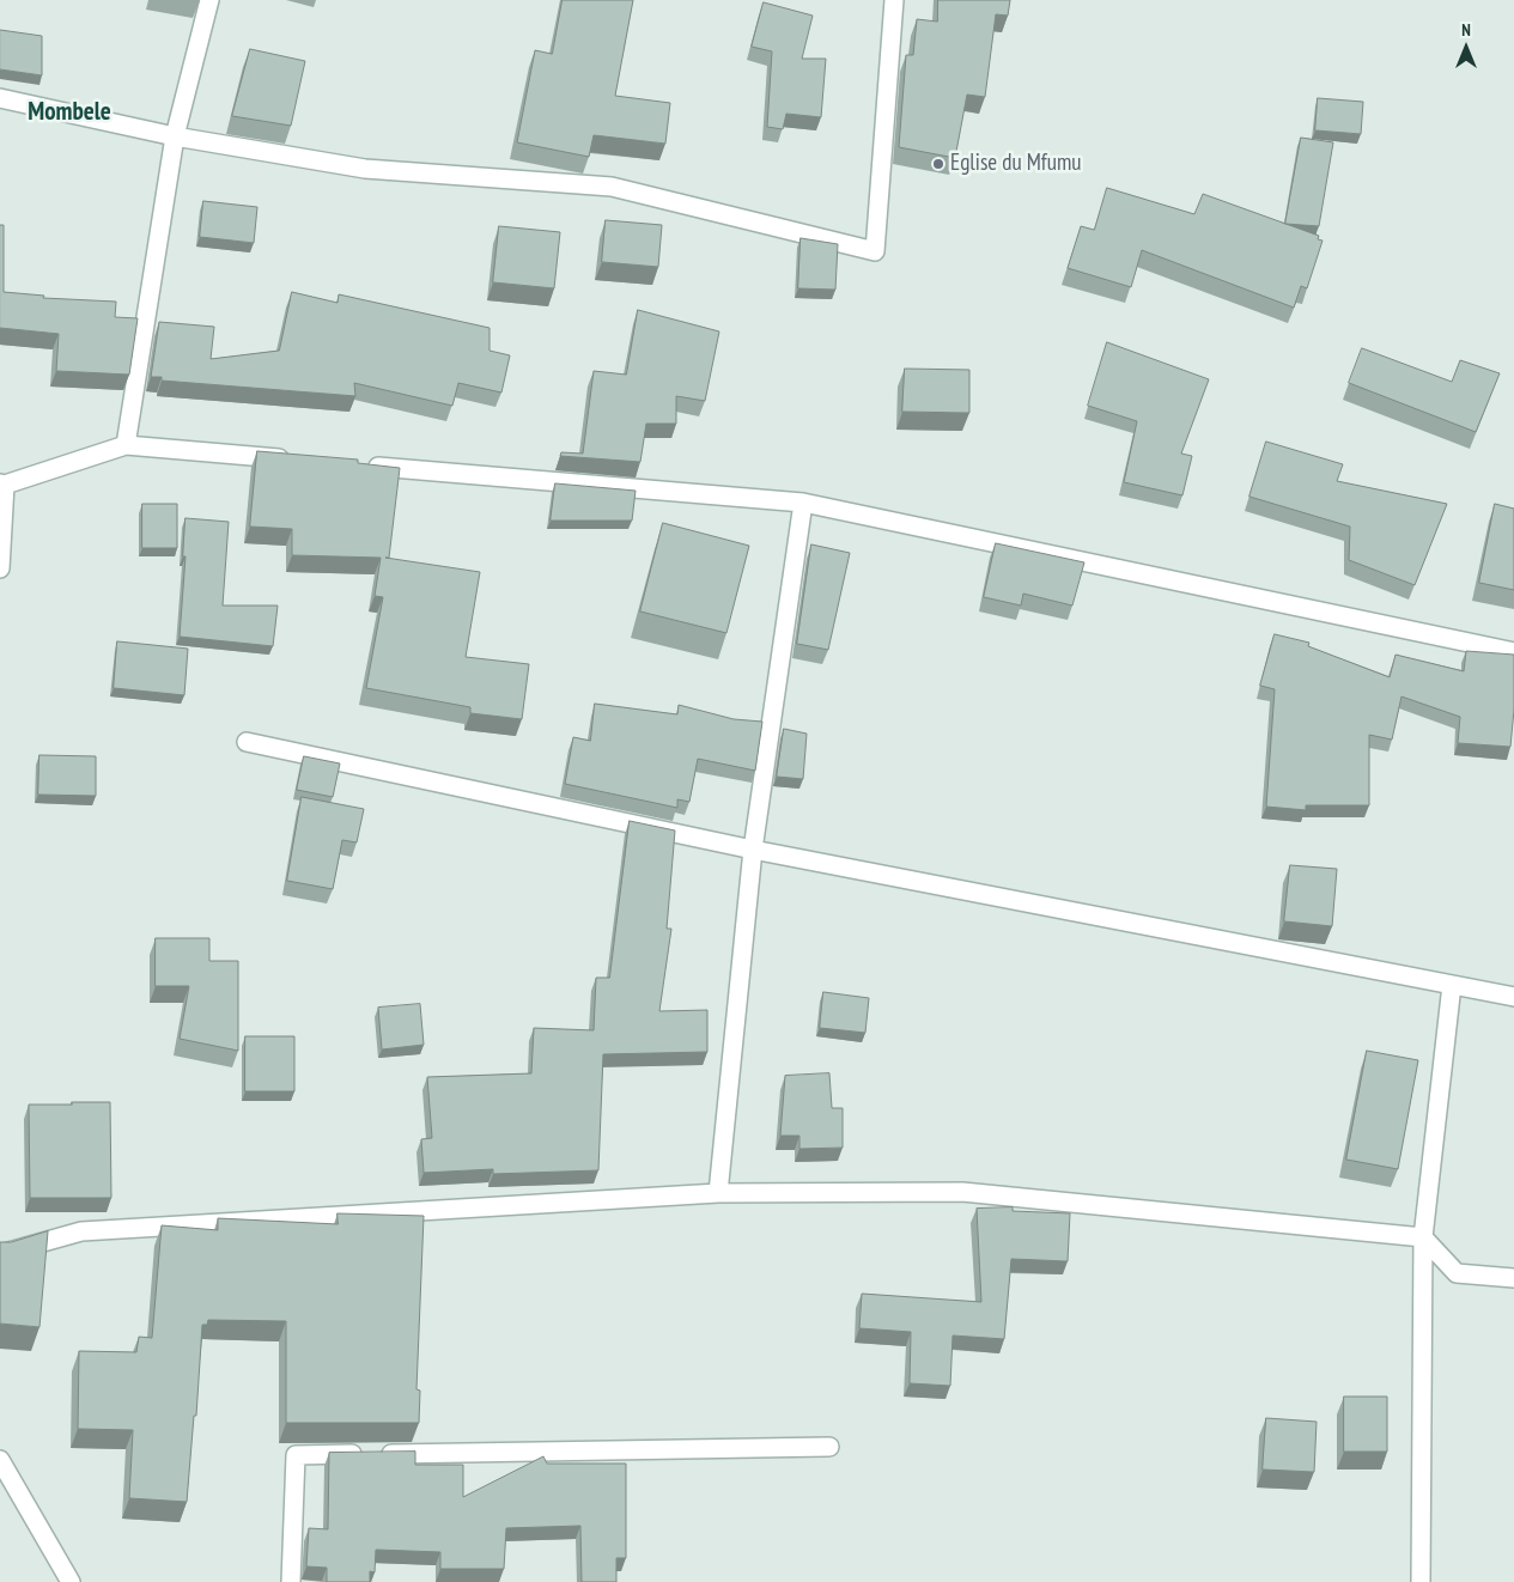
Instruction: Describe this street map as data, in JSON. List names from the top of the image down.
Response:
{
  "districts": ["Mombele"],
  "places": ["Eglise du Mfumu"],
  "north": "top"
}
